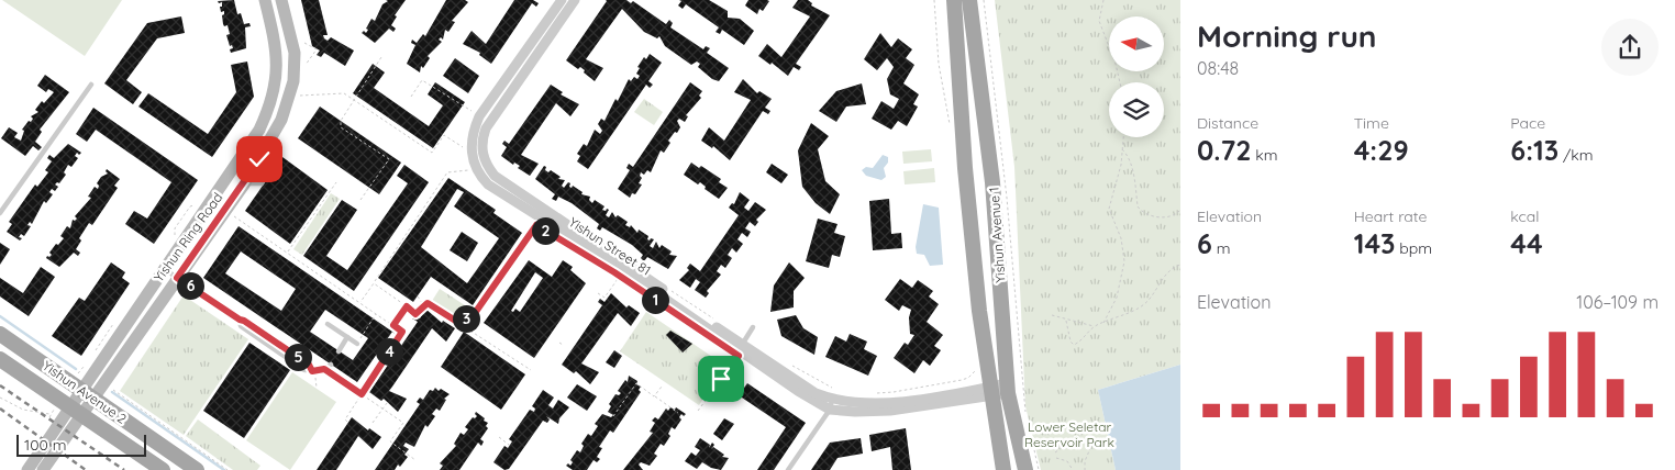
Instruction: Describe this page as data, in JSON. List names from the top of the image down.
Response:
{
  "streets": {
    "main road": ["Yishun Avenue 1", "Yishun Ring Road", "Yishun Avenue 2"],
    "street": ["Yishun Street 81"]
  },
  "crossings": [
    ["Yishun Avenue 1", "Yishun Street 81"],
    ["Yishun Ring Road", "Yishun Avenue 2"]
  ],
  "parks": ["Lower Seletar Reservoir Park"],
  "scale_bar": "100 m",
  "north": "left",
  "page": {
    "heading": ["Morning run", "08:48"],
    "stats": [
      ["Distance", "0.72 km"],
      ["Time", "4:29"],
      ["Pace", "6:13 /km"],
      ["Elevation", "6 m"],
      ["Heart rate", "143 bpm"],
      ["kcal", "44"]
    ],
    "pins": [
      "2",
      "6",
      "1",
      "3",
      "4",
      "5"
    ],
    "chart": ["Elevation", "106–109 m"],
    "scale": "100 m"
  }
}
